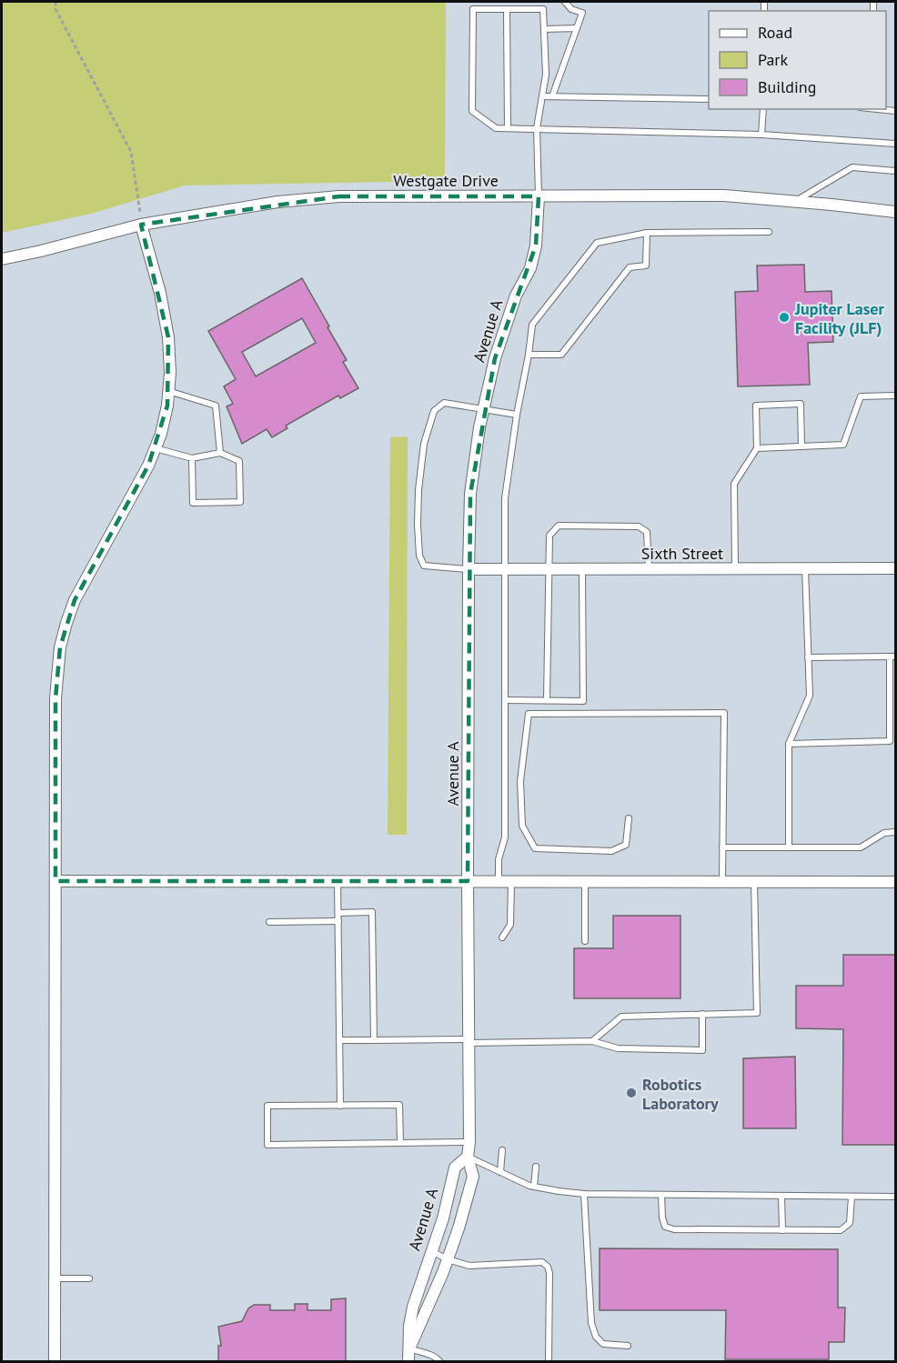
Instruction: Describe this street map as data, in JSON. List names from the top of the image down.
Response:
{
  "streets": {
    "street": ["Westgate Drive", "Avenue A", "Sixth Street"]
  },
  "crossings": [
    ["Westgate Drive", "Avenue A"],
    ["Avenue A", "Sixth Street"]
  ],
  "places": ["Jupiter Laser Facility (JLF)", "Robotics Laboratory"],
  "legend": ["Road", "Park", "Building"]
}
